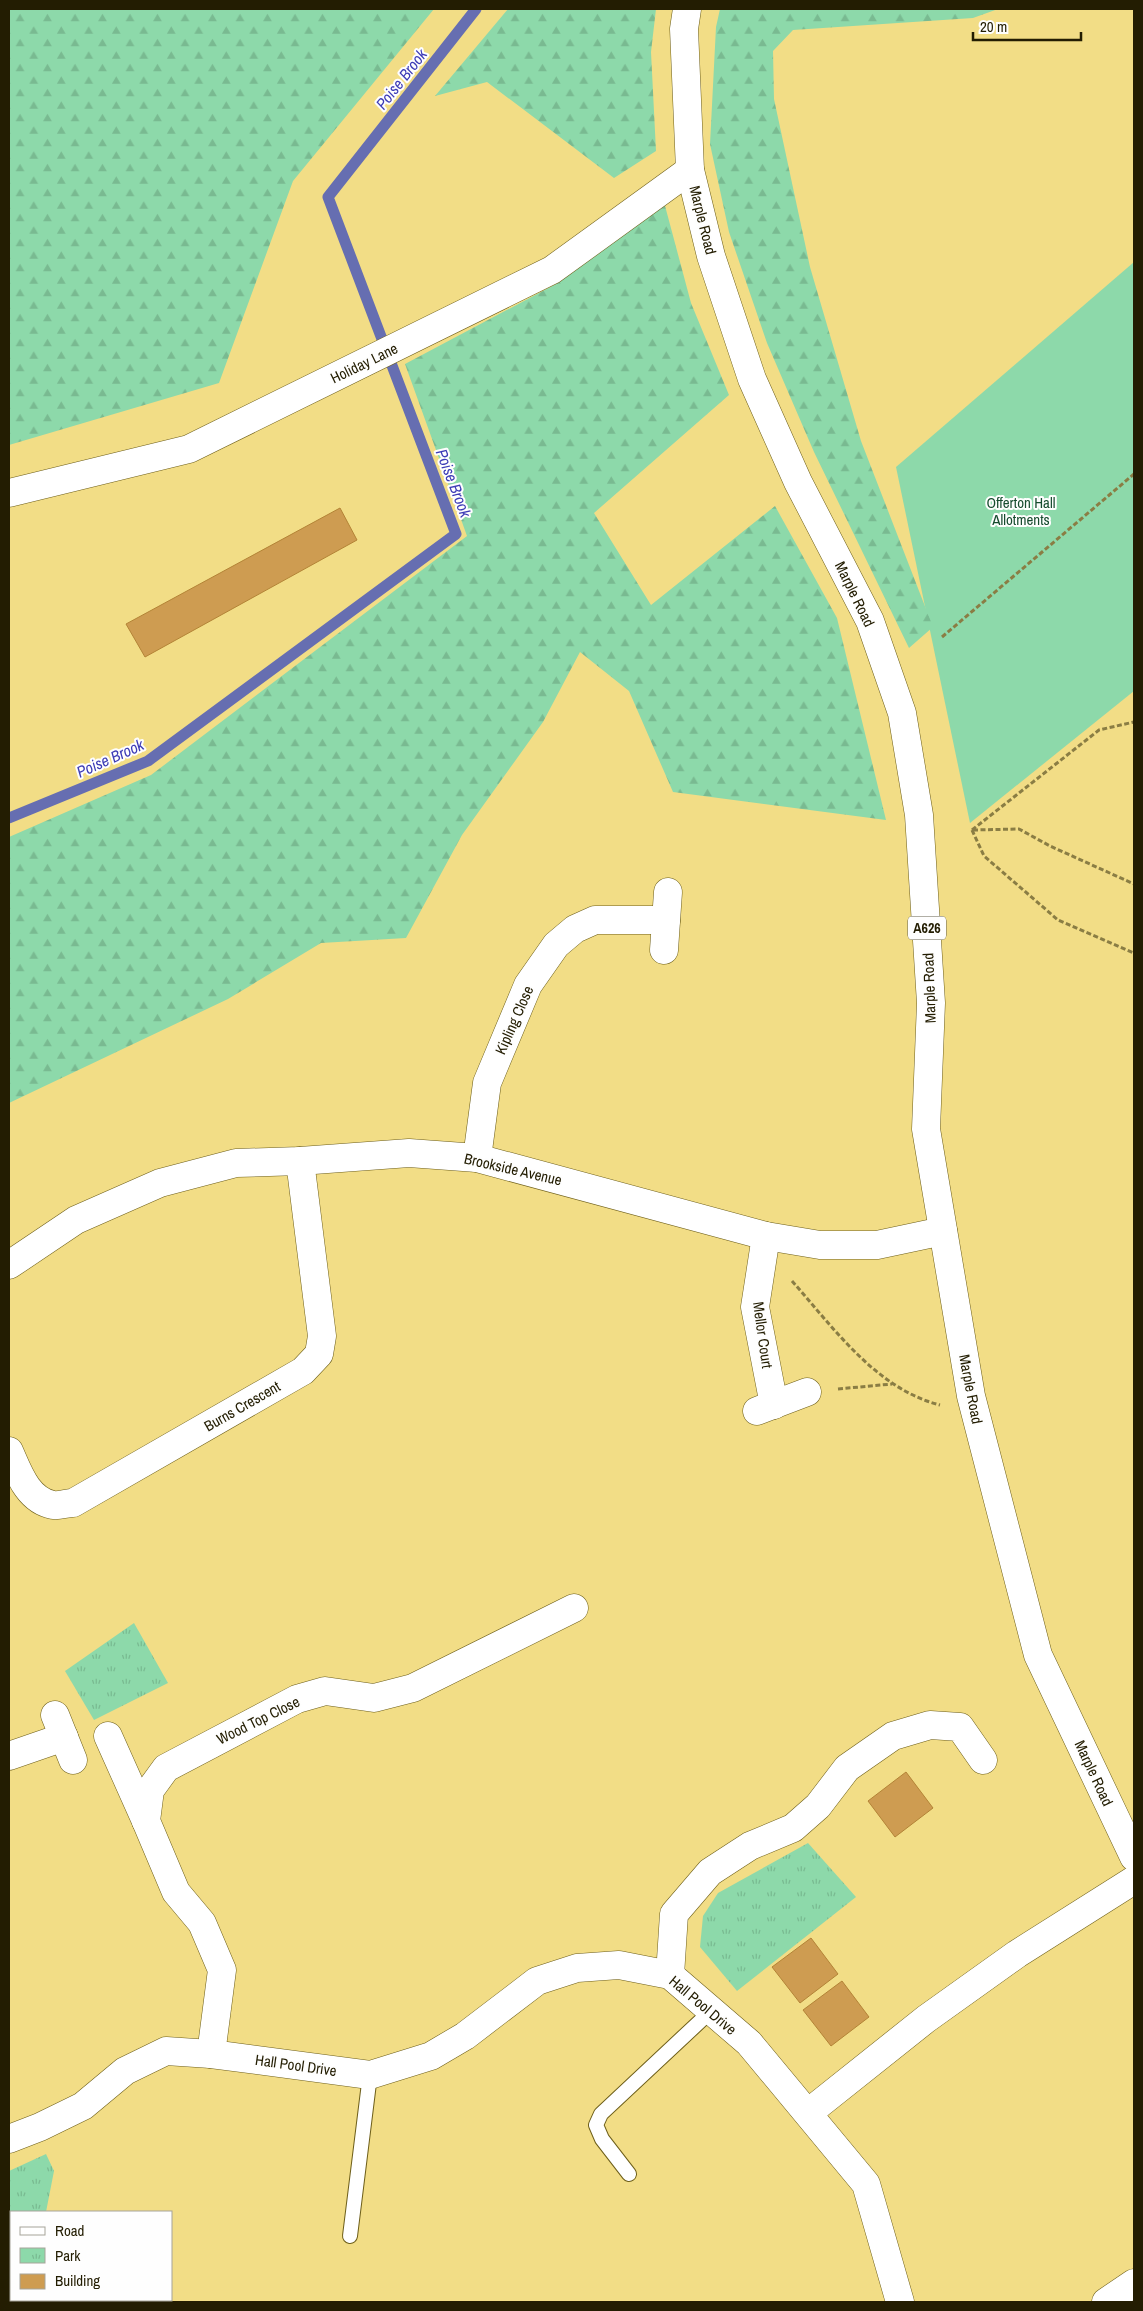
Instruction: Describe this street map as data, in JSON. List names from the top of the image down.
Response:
{
  "streets": {
    "street": [
      "Marple Road",
      "Holiday Lane",
      "A626",
      "Kipling Close",
      "Brookside Avenue",
      "Mellor Court",
      "Burns Crescent",
      "Wood Top Close",
      "Hall Pool Drive"
    ]
  },
  "crossings": [
    ["Marple Road", "Holiday Lane"],
    ["Marple Road", "Brookside Avenue"],
    ["Kipling Close", "Brookside Avenue"],
    ["Brookside Avenue", "Mellor Court"],
    ["Brookside Avenue", "Burns Crescent"]
  ],
  "water": ["Poise Brook"],
  "parks": ["Offerton Hall Allotments"],
  "legend": ["Road", "Park", "Building"],
  "scale_bar": "20 m"
}
